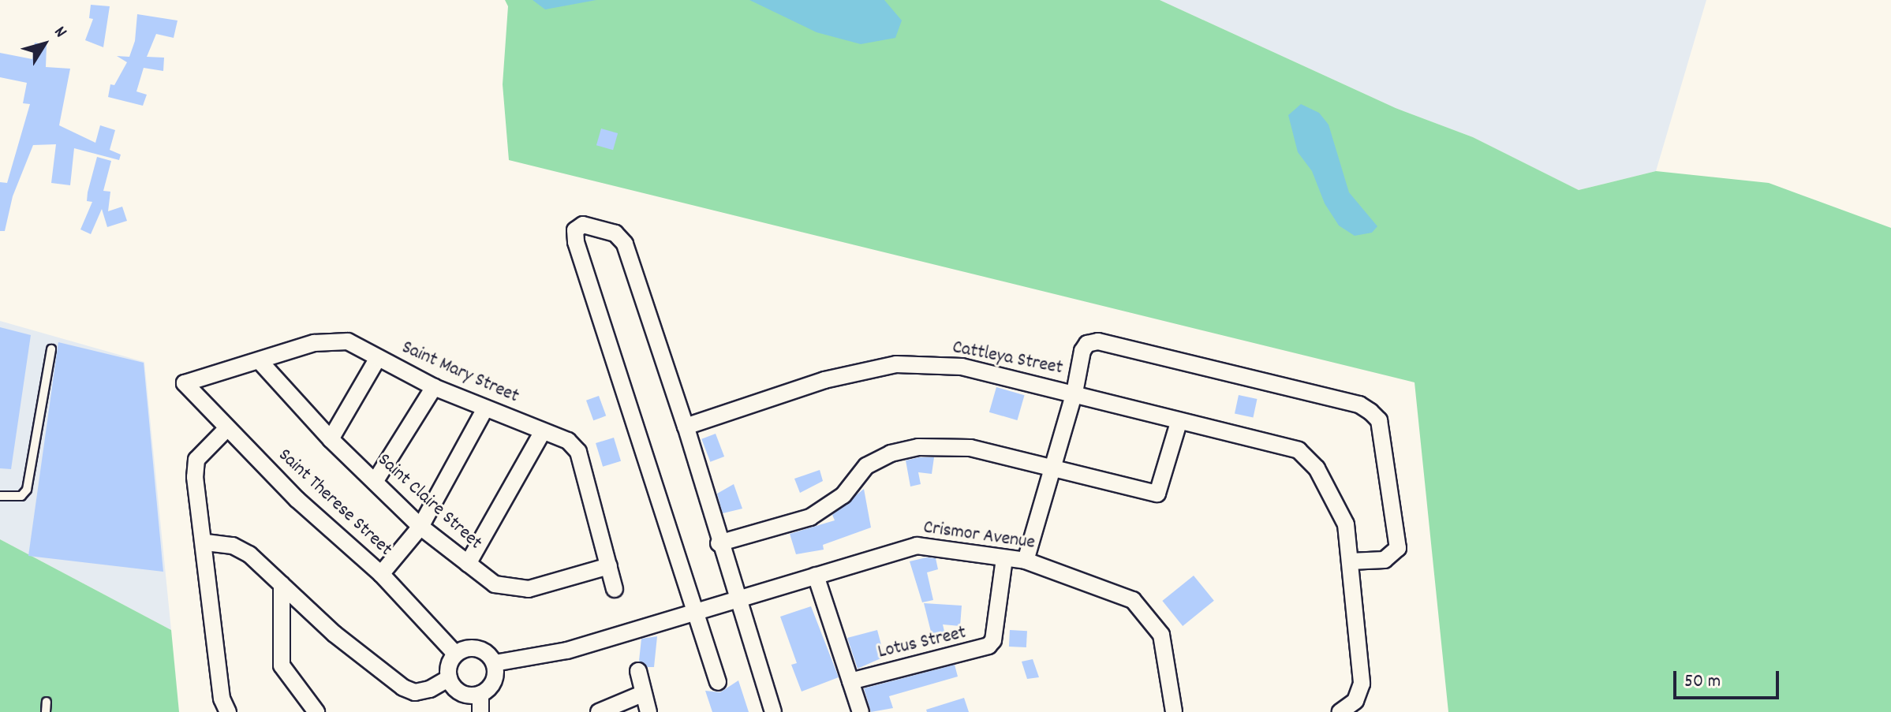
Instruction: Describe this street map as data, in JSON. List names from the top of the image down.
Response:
{
  "streets": {
    "street": [
      "Cattleya Street",
      "Saint Mary Street",
      "Saint Claire Street",
      "Saint Therese Street",
      "Crismor Avenue",
      "Lotus Street"
    ]
  },
  "crossings": [
    ["Saint Mary Street", "Saint Claire Street"],
    ["Saint Mary Street", "Saint Therese Street"],
    ["Saint Therese Street", "Crismor Avenue"],
    ["Crismor Avenue", "Lotus Street"]
  ],
  "scale_bar": "50 m",
  "north": "top right"
}
